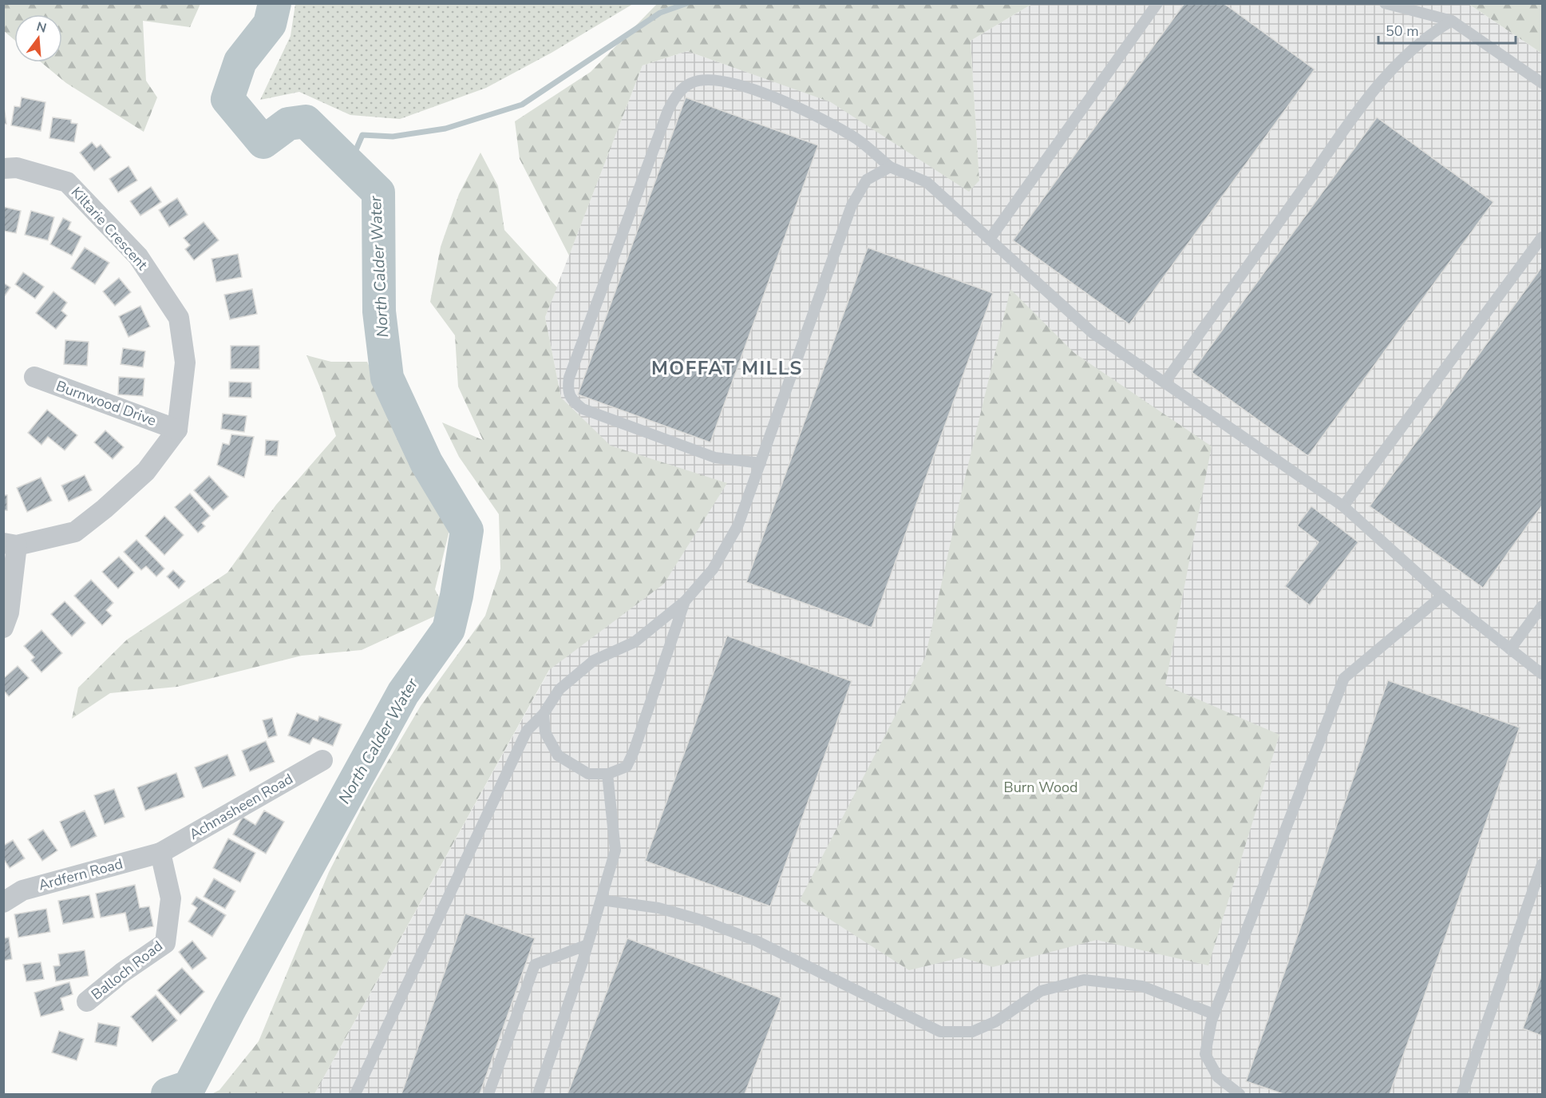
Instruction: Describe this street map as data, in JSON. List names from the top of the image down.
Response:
{
  "streets": {
    "street": [
      "Kiltarie Crescent",
      "Burnwood Drive",
      "Achnasheen Road",
      "Ardfern Road",
      "Balloch Road"
    ]
  },
  "crossings": [
    ["Kiltarie Crescent", "Burnwood Drive"],
    ["Achnasheen Road", "Ardfern Road"],
    ["Achnasheen Road", "Balloch Road"],
    ["Ardfern Road", "Balloch Road"]
  ],
  "districts": ["MOFFAT MILLS"],
  "water": ["North Calder Water"],
  "parks": ["Burn Wood"],
  "scale_bar": "50 m",
  "north": "top"
}
